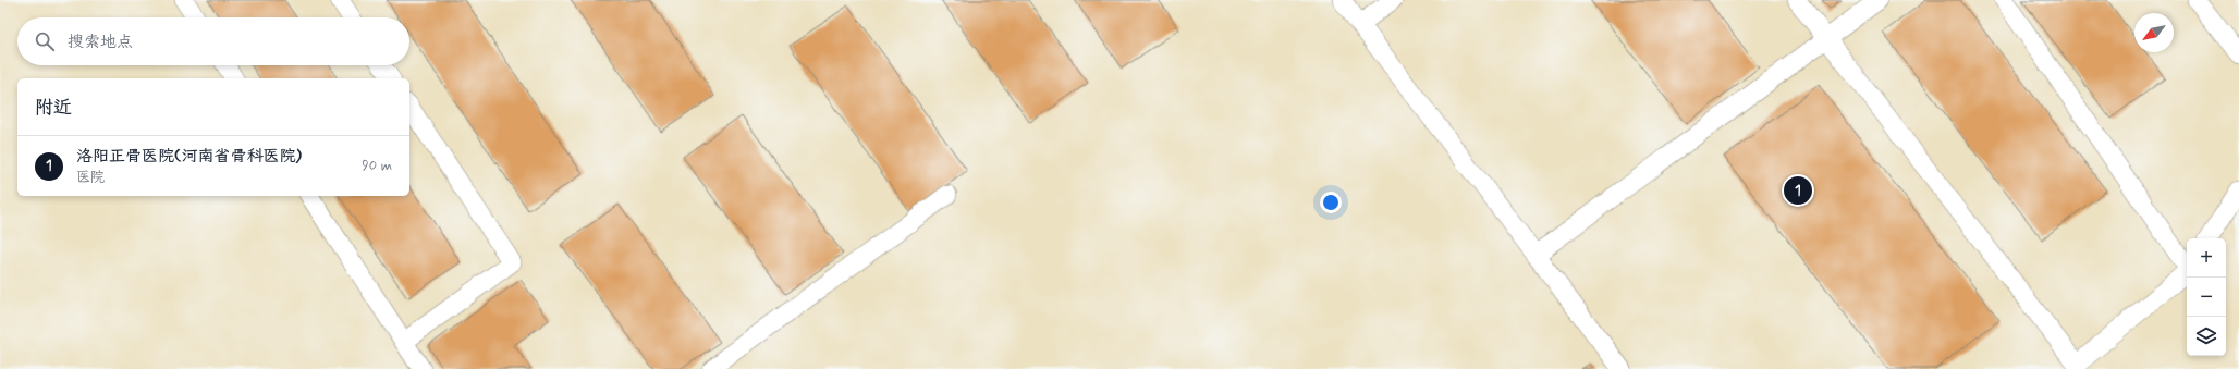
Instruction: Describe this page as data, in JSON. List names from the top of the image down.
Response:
{
  "north": "bottom left",
  "page": {
    "search": "搜索地点",
    "heading": "附近",
    "list": [
      {
        "mark": "1",
        "name": "洛阳正骨医院(河南省骨科医院)",
        "note": "医院",
        "value": "90 m"
      }
    ],
    "pins": "1",
    "map_buttons": ["+", "−"]
  }
}
